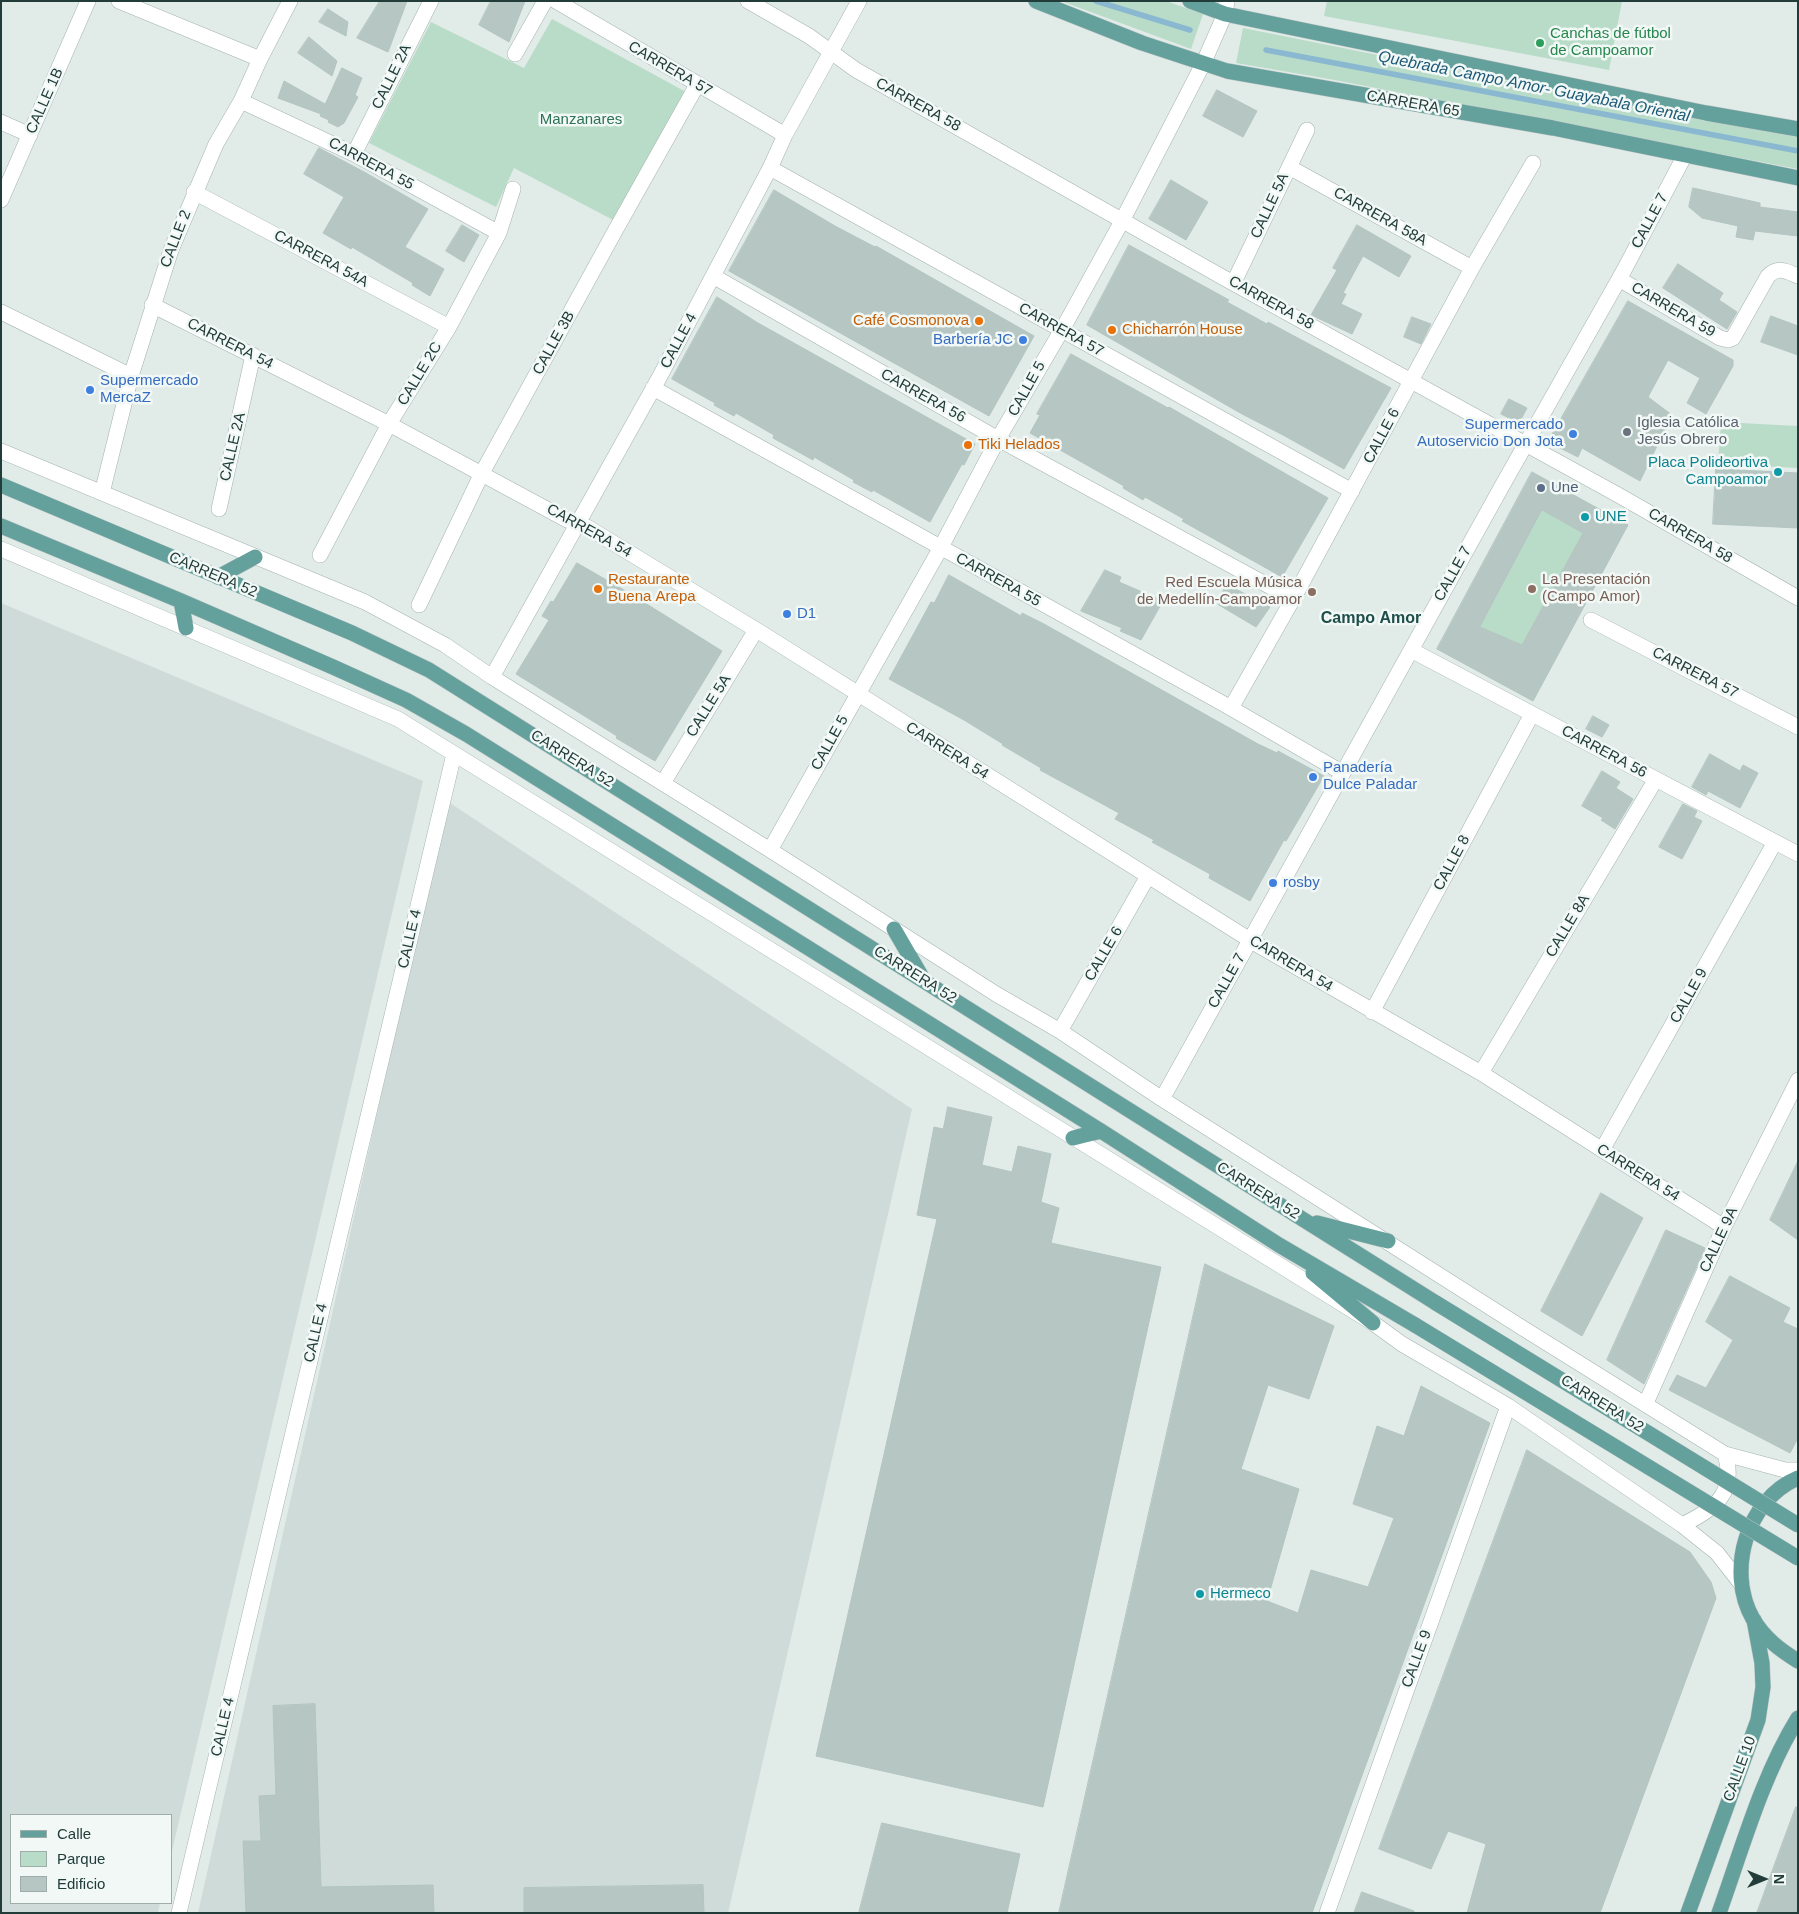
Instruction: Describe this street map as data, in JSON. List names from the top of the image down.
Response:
{
  "streets": {
    "main road": ["CARRERA 65", "CARRERA 52", "CALLE 10"],
    "street": [
      "CARRERA 57",
      "CALLE 2A",
      "CALLE 1B",
      "CARRERA 58",
      "CARRERA 55",
      "CALLE 5A",
      "CARRERA 58A",
      "CALLE 7",
      "CALLE 2",
      "CARRERA 54A",
      "CARRERA 59",
      "CALLE 4",
      "CALLE 3B",
      "CARRERA 54",
      "CALLE 2C",
      "CALLE 5",
      "CARRERA 56",
      "CALLE 6",
      "CALLE 8",
      "CALLE 8A",
      "CALLE 9",
      "CALLE 9A"
    ]
  },
  "crossings": [
    ["CARRERA 57", "CALLE 4"],
    ["CARRERA 57", "CALLE 3B"],
    ["CARRERA 57", "CALLE 5"],
    ["CARRERA 57", "CALLE 6"],
    ["CALLE 2A", "CARRERA 55"],
    ["CALLE 2A", "CARRERA 54"],
    ["CARRERA 65", "CALLE 7"],
    ["CARRERA 65", "CALLE 5"],
    ["CARRERA 58", "CALLE 5A"],
    ["CARRERA 58", "CALLE 7"],
    ["CARRERA 58", "CALLE 4"],
    ["CARRERA 58", "CALLE 5"],
    ["CARRERA 58", "CALLE 6"],
    ["CARRERA 55", "CALLE 7"],
    ["CARRERA 55", "CALLE 2"],
    ["CARRERA 55", "CALLE 4"],
    ["CARRERA 55", "CALLE 2C"],
    ["CARRERA 55", "CALLE 5"],
    ["CARRERA 55", "CALLE 6"],
    ["CALLE 5A", "CARRERA 58A"],
    ["CALLE 5A", "CARRERA 54"],
    ["CALLE 5A", "CARRERA 52"],
    ["CARRERA 58A", "CALLE 6"],
    ["CALLE 7", "CARRERA 59"],
    ["CALLE 7", "CARRERA 54"],
    ["CALLE 7", "CARRERA 56"],
    ["CALLE 7", "CARRERA 52"],
    ["CALLE 2", "CARRERA 54A"],
    ["CALLE 2", "CARRERA 54"],
    ["CALLE 2", "CARRERA 52"],
    ["CARRERA 54A", "CALLE 2C"],
    ["CALLE 4", "CARRERA 54"],
    ["CALLE 4", "CARRERA 56"],
    ["CALLE 4", "CARRERA 52"],
    ["CALLE 3B", "CARRERA 54"],
    ["CARRERA 54", "CALLE 2C"],
    ["CARRERA 54", "CALLE 5"],
    ["CARRERA 54", "CALLE 6"],
    ["CARRERA 54", "CALLE 8"],
    ["CARRERA 54", "CALLE 8A"],
    ["CARRERA 54", "CALLE 9"],
    ["CARRERA 54", "CALLE 9A"],
    ["CALLE 5", "CARRERA 56"],
    ["CALLE 5", "CARRERA 52"],
    ["CARRERA 56", "CALLE 6"],
    ["CARRERA 56", "CALLE 8"],
    ["CARRERA 56", "CALLE 8A"],
    ["CARRERA 56", "CALLE 9"],
    ["CALLE 6", "CARRERA 52"],
    ["CARRERA 52", "CALLE 9A"]
  ],
  "districts": ["Campo Amor"],
  "water": ["Quebrada Campo Amor- Guayabala Oriental"],
  "parks": ["Manzanares"],
  "places": [
    "Canchas de fútbol de Campoamor",
    "Café Cosmonova",
    "Chicharrón House",
    "Barbería JC",
    "Supermercado MercaZ",
    "Iglesia Católica Jesús Obrero",
    "Supermercado Autoservicio Don Jota",
    "Tiki Helados",
    "Placa Polideortiva Campoamor",
    "Une",
    "UNE",
    "Restaurante Buena Arepa",
    "La Presentación (Campo Amor)",
    "Red Escuela Música de Medellín-Campoamor",
    "D1",
    "Panadería Dulce Paladar",
    "rosby",
    "Hermeco"
  ],
  "legend": ["Calle", "Parque", "Edificio"],
  "north": "right"
}
